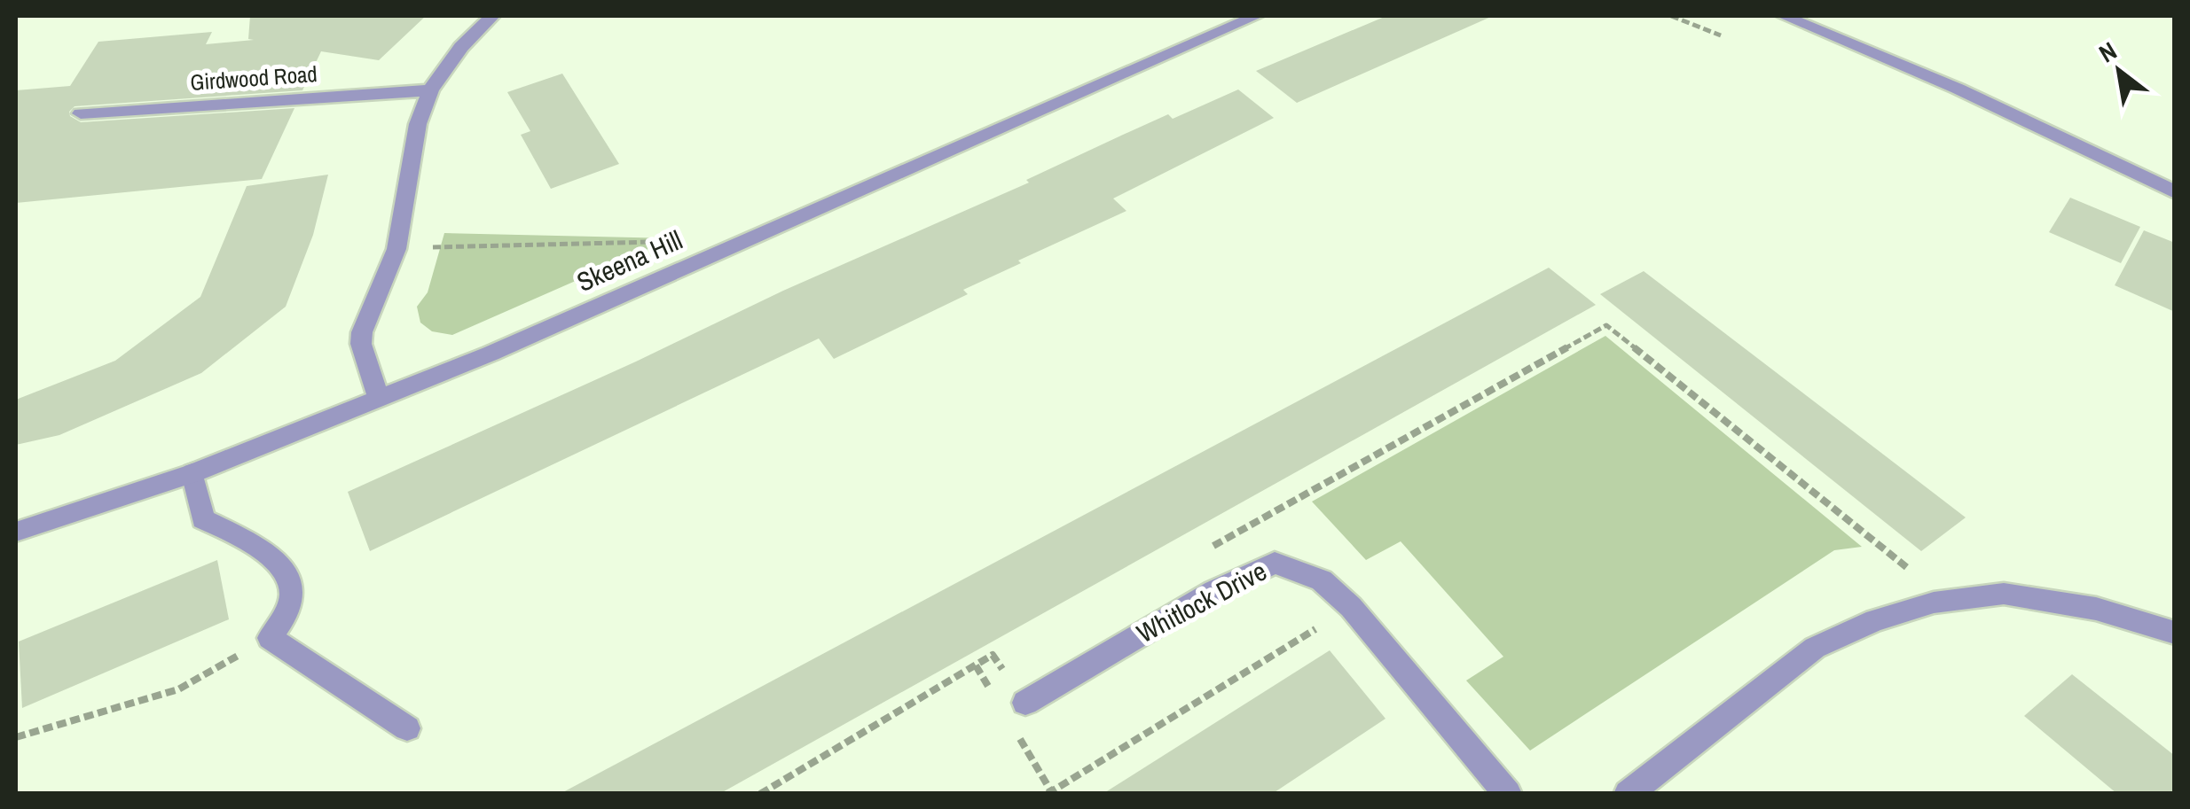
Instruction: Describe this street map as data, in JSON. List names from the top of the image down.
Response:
{
  "streets": {
    "street": ["Girdwood Road", "Skeena Hill", "Whitlock Drive"]
  },
  "north": "top left"
}
